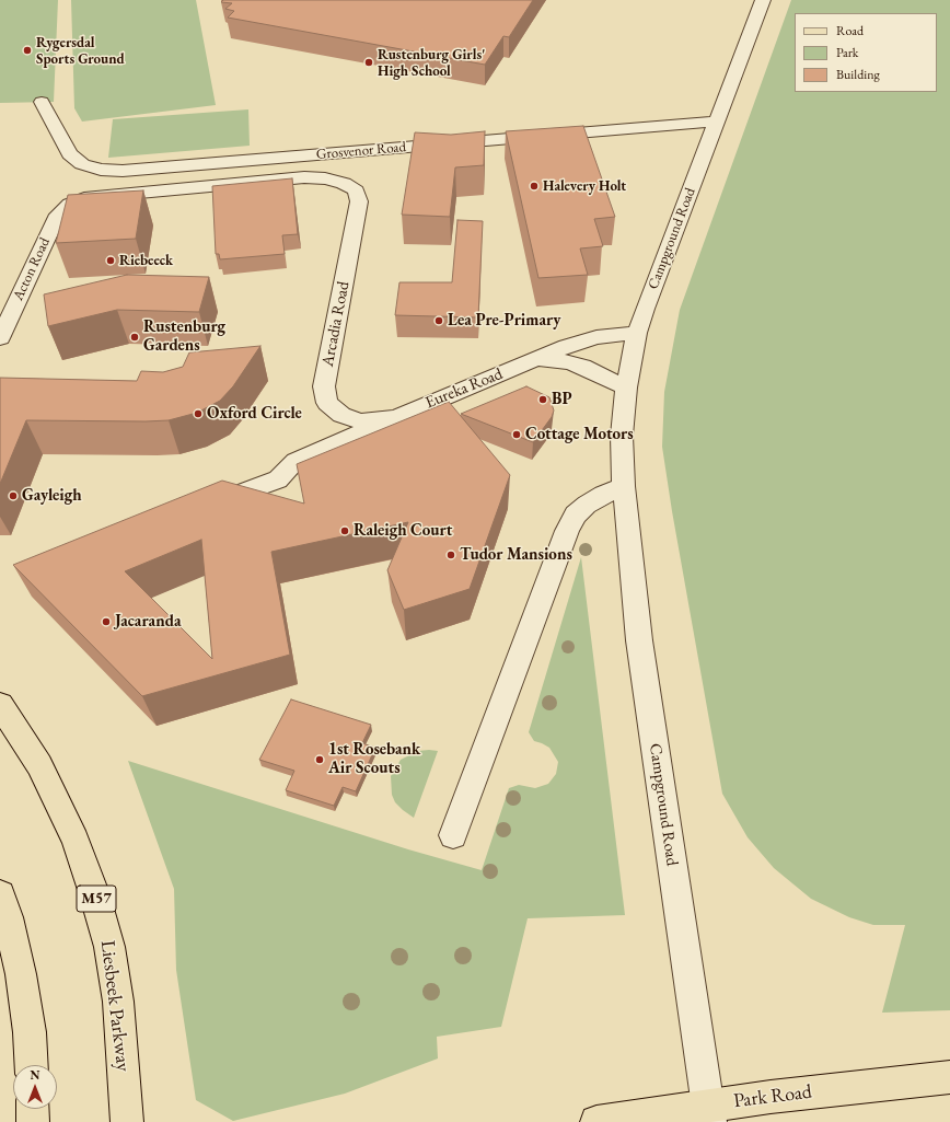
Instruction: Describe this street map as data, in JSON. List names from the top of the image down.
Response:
{
  "streets": {
    "main road": ["M57", "Liesbeek Parkway", "Park Road"],
    "street": [
      "Grosvenor Road",
      "Campground Road",
      "Acton Road",
      "Arcadia Road",
      "Eureka Road"
    ]
  },
  "crossings": [
    ["Grosvenor Road", "Campground Road"],
    ["Grosvenor Road", "Acton Road"],
    ["Grosvenor Road", "Arcadia Road"],
    ["Campground Road", "Eureka Road"],
    ["Campground Road", "Park Road"],
    ["Arcadia Road", "Eureka Road"]
  ],
  "places": [
    "Rygersdal Sports Ground",
    "Rustenburg Girls' High School",
    "Halevery Holt",
    "Riebeeck",
    "Lea Pre-Primary",
    "Rustenburg Gardens",
    "BP",
    "Oxford Circle",
    "Cottage Motors",
    "Gayleigh",
    "Raleigh Court",
    "Tudor Mansions",
    "Jacaranda",
    "1st Rosebank Air Scouts"
  ],
  "legend": ["Road", "Park", "Building"],
  "north": "top"
}
